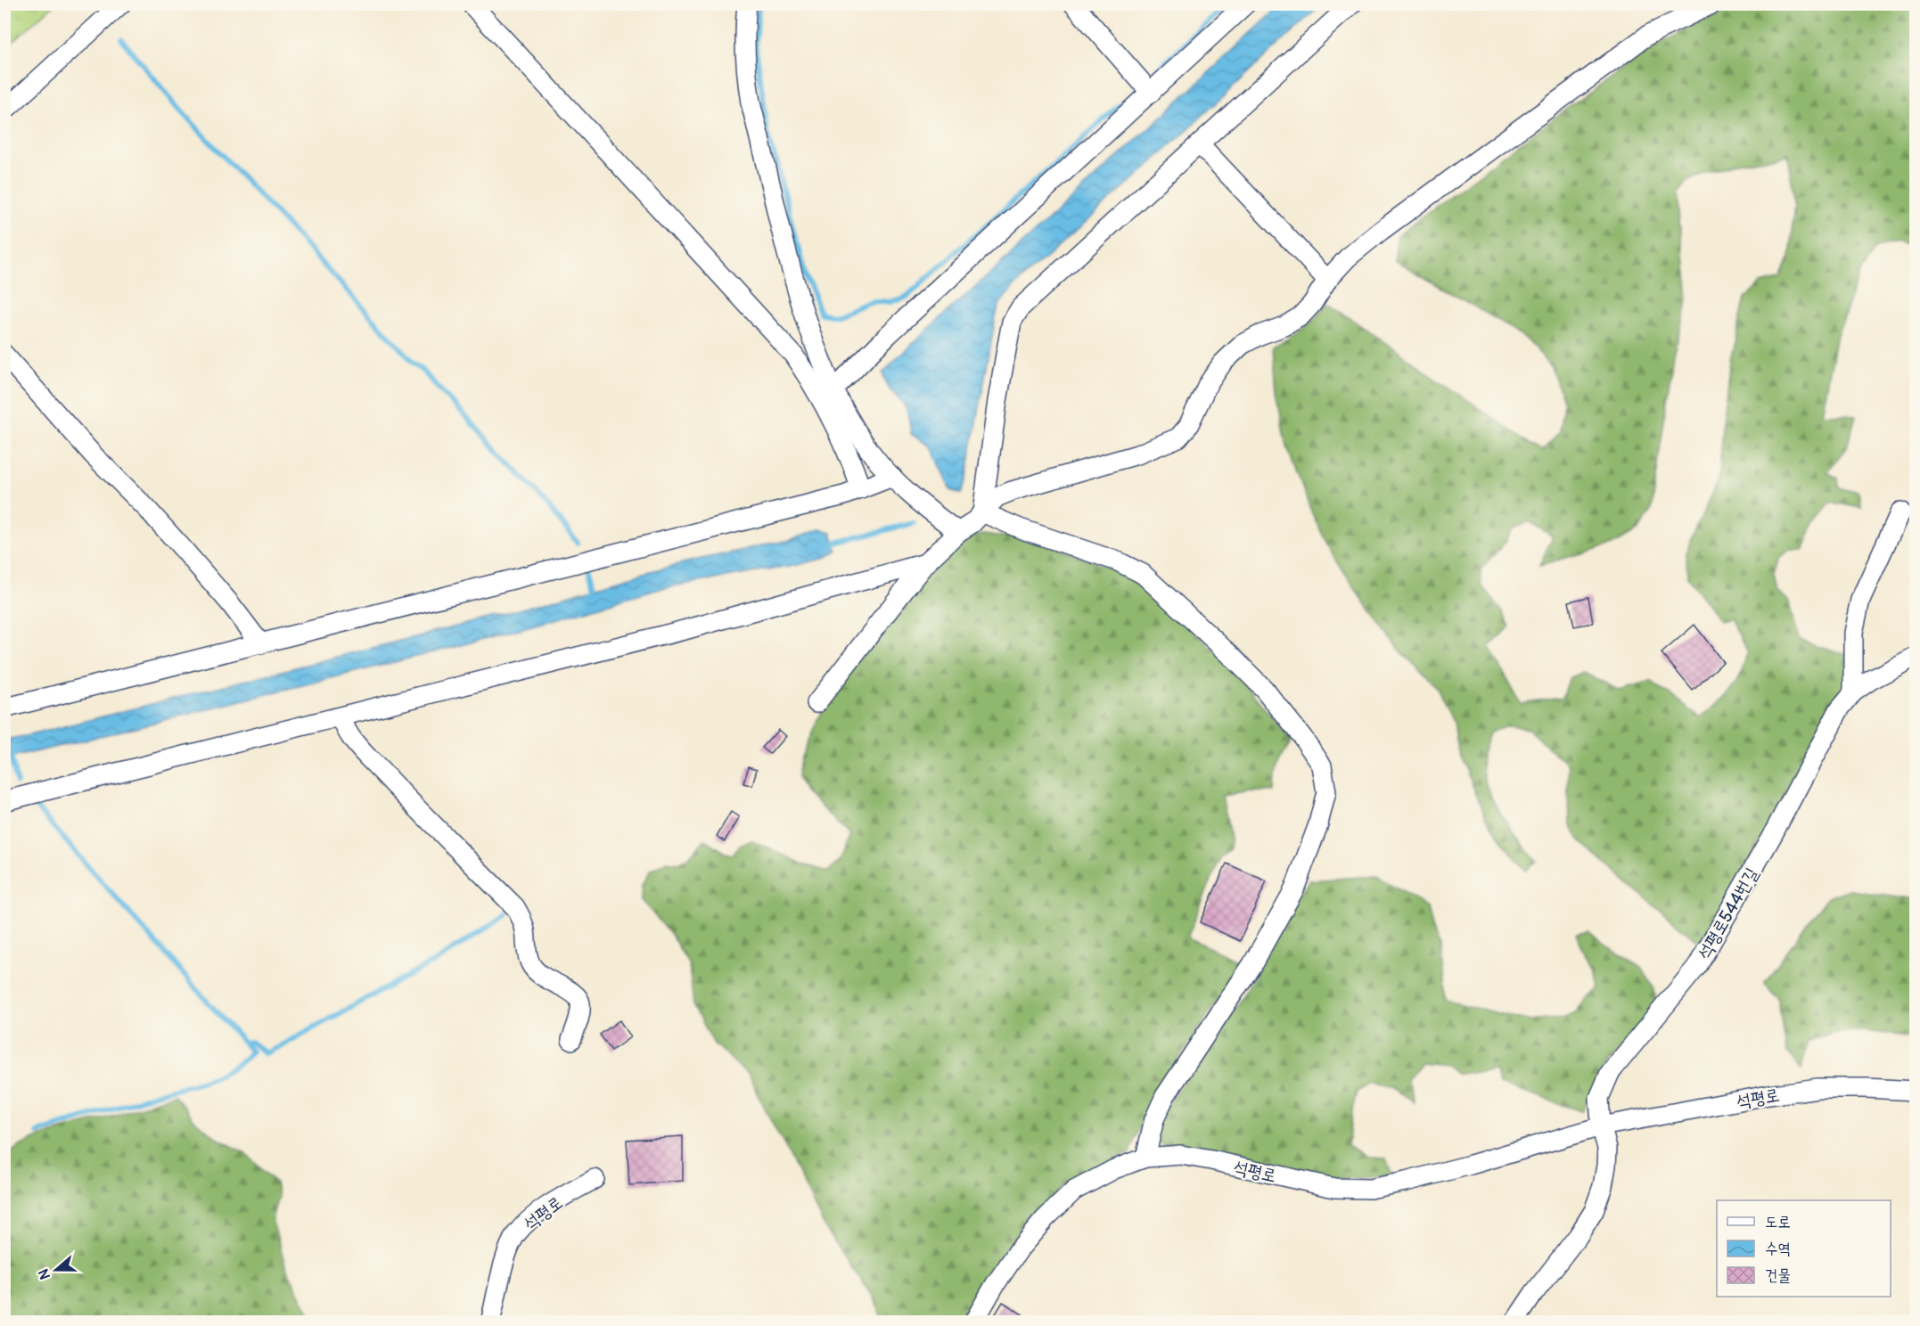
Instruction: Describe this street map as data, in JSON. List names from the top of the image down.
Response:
{
  "streets": {
    "street": ["석평로544번길", "석평로"]
  },
  "crossings": [
    ["석평로544번길", "석평로"]
  ],
  "legend": ["도로", "수역", "건물"],
  "north": "left"
}
